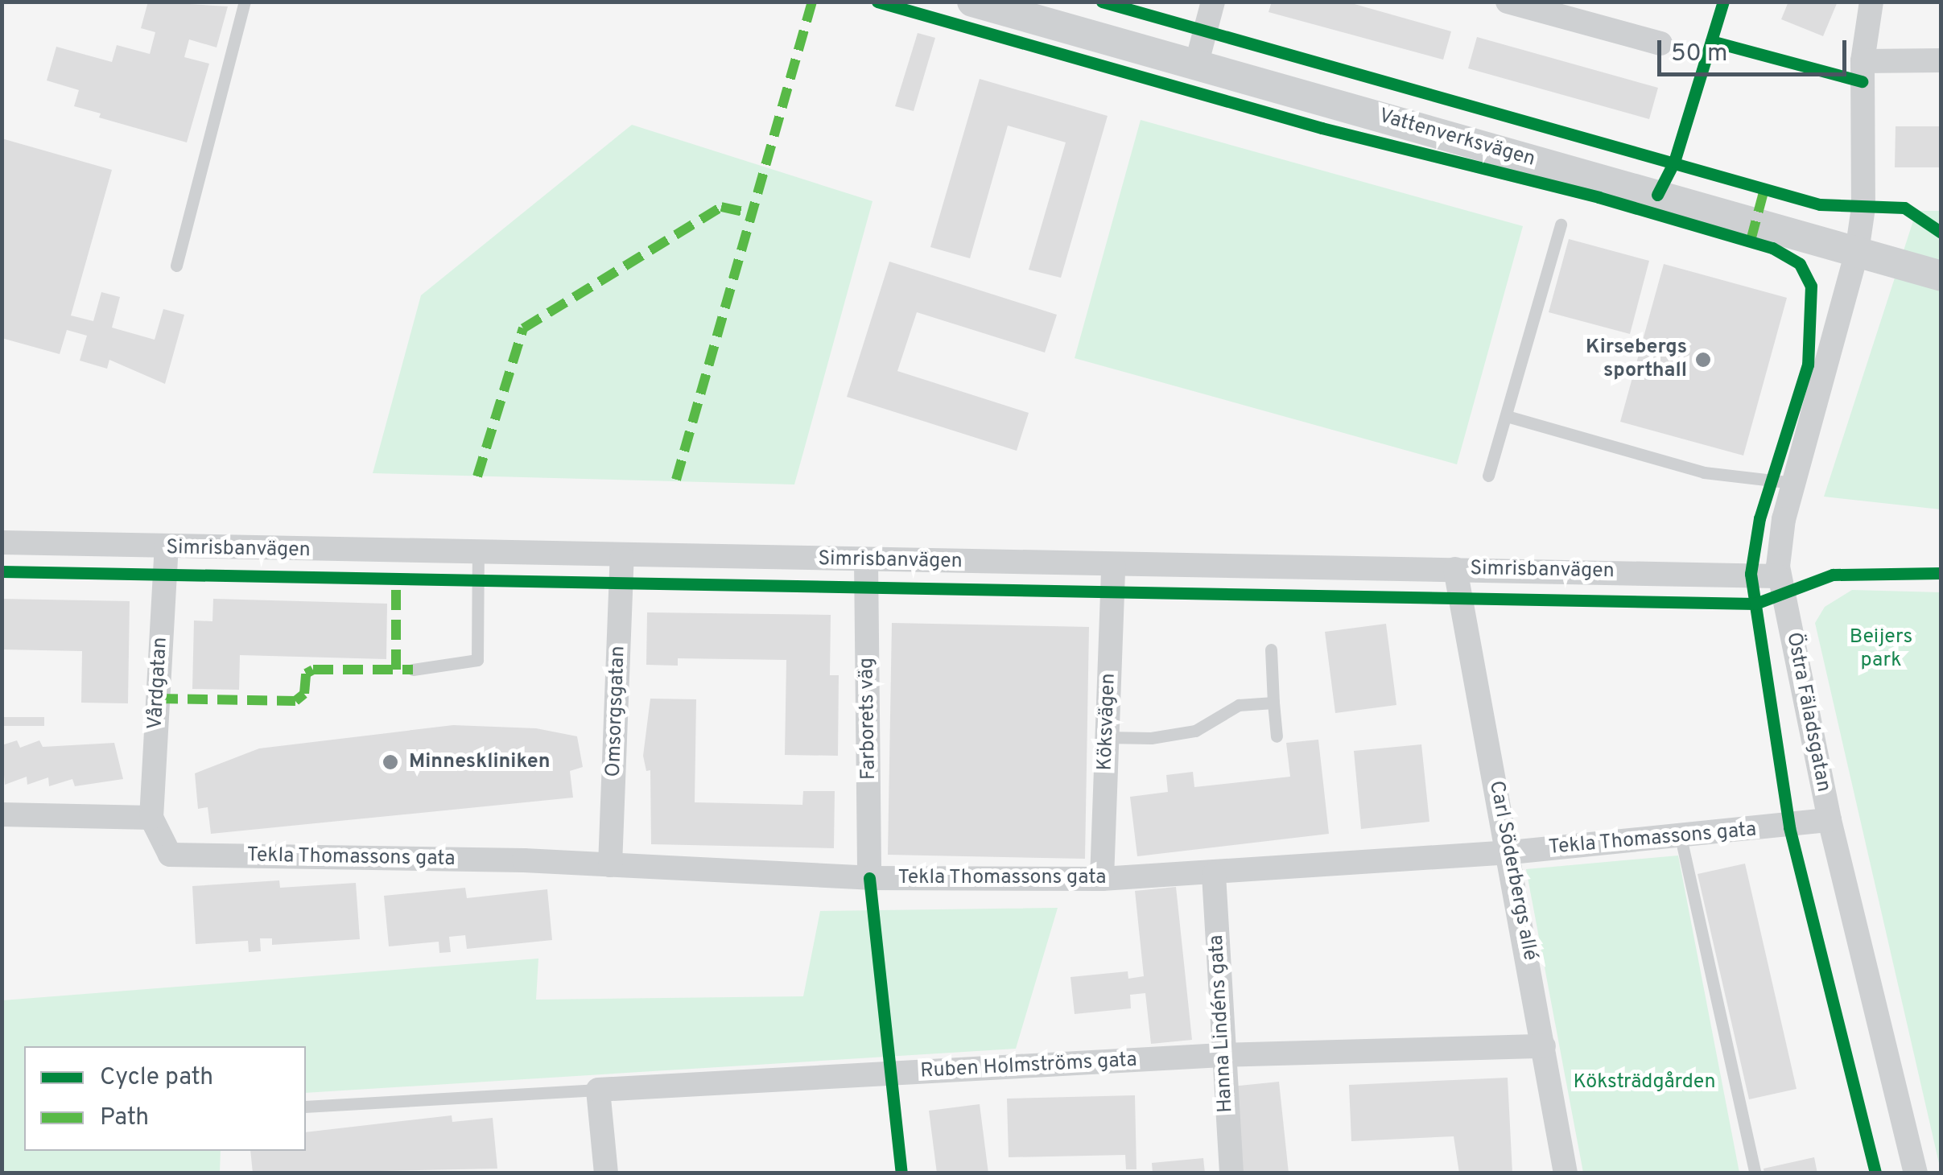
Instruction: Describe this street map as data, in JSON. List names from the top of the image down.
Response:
{
  "streets": {
    "street": [
      "Vattenverksvägen",
      "Simrisbanvägen",
      "Vårdgatan",
      "Omsorgsgatan",
      "Östra Fäladsgatan",
      "Farborets väg",
      "Köksvägen",
      "Tekla Thomassons gata",
      "Carl Söderbergs allé",
      "Hanna Lindéns gata",
      "Ruben Holmströms gata"
    ]
  },
  "crossings": [
    ["Vattenverksvägen", "Östra Fäladsgatan"],
    ["Simrisbanvägen", "Vårdgatan"],
    ["Simrisbanvägen", "Omsorgsgatan"],
    ["Simrisbanvägen", "Östra Fäladsgatan"],
    ["Simrisbanvägen", "Farborets väg"],
    ["Simrisbanvägen", "Köksvägen"],
    ["Simrisbanvägen", "Carl Söderbergs allé"],
    ["Vårdgatan", "Tekla Thomassons gata"],
    ["Omsorgsgatan", "Tekla Thomassons gata"],
    ["Östra Fäladsgatan", "Tekla Thomassons gata"],
    ["Farborets väg", "Tekla Thomassons gata"],
    ["Köksvägen", "Tekla Thomassons gata"],
    ["Tekla Thomassons gata", "Carl Söderbergs allé"],
    ["Tekla Thomassons gata", "Hanna Lindéns gata"],
    ["Carl Söderbergs allé", "Ruben Holmströms gata"],
    ["Hanna Lindéns gata", "Ruben Holmströms gata"]
  ],
  "parks": ["Beijers park", "Köksträdgården"],
  "places": ["Kirsebergs sporthall", "Minneskliniken"],
  "legend": ["Cycle path", "Path"],
  "scale_bar": "50 m"
}
